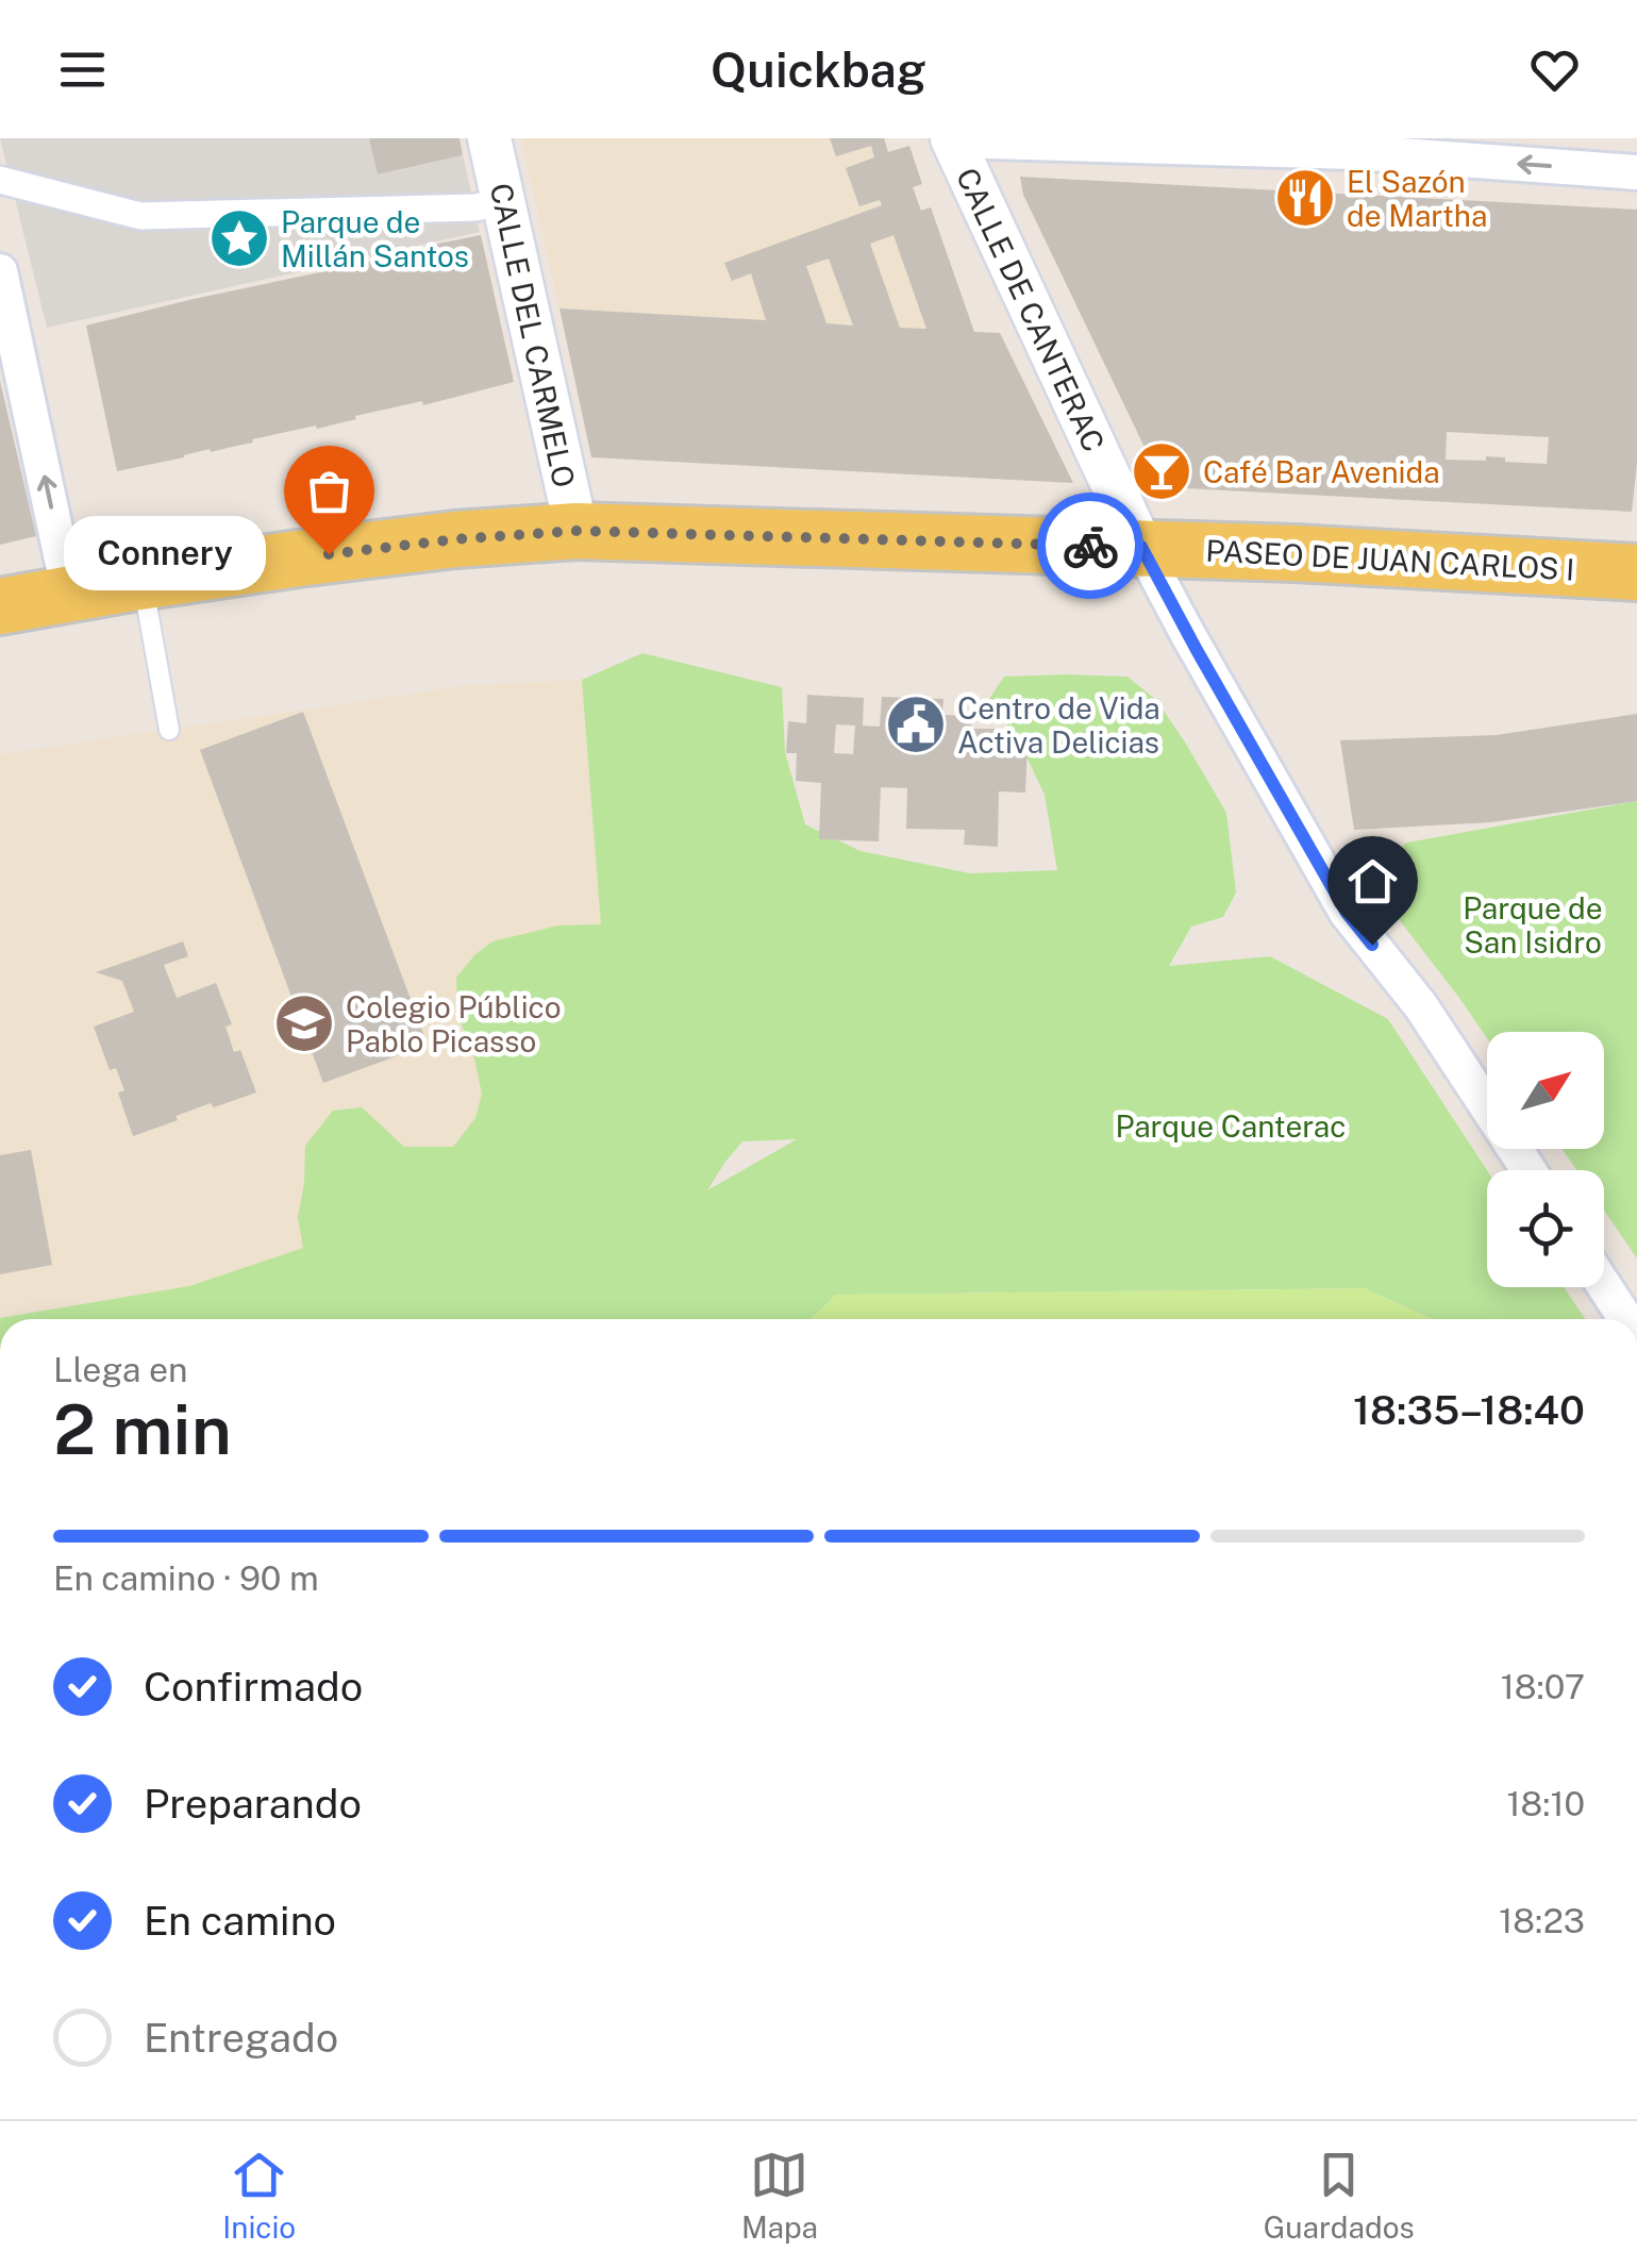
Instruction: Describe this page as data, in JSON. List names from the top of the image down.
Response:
{
  "streets": {
    "main road": ["PASEO DE JUAN CARLOS I"],
    "street": ["CALLE DE CANTERAC", "CALLE DEL CARMELO"]
  },
  "crossings": [
    ["CALLE DE CANTERAC", "PASEO DE JUAN CARLOS I"],
    ["CALLE DEL CARMELO", "PASEO DE JUAN CARLOS I"]
  ],
  "parks": ["Parque de San Isidro", "Parque Canterac"],
  "places": {
    "restaurant": ["El Sazón de Martha"],
    "place": ["Parque de Millán Santos"],
    "bar": ["Café Bar Avenida"],
    "other": ["Connery"],
    "public building": ["Centro de Vida Activa Delicias"],
    "school or university": ["Colegio Público Pablo Picasso"]
  },
  "north": "top right",
  "page": {
    "header": "Quickbag",
    "bubble": "Connery",
    "heading": ["2 min", "Llega en", "18:35–18:40"],
    "bar": "En camino · 90 m",
    "list": [
      ["Confirmado", "18:07"],
      ["Preparando", "18:10"],
      ["En camino", "18:23"],
      "Entregado"
    ],
    "tabs": ["Inicio", "Mapa", "Guardados"]
  }
}
